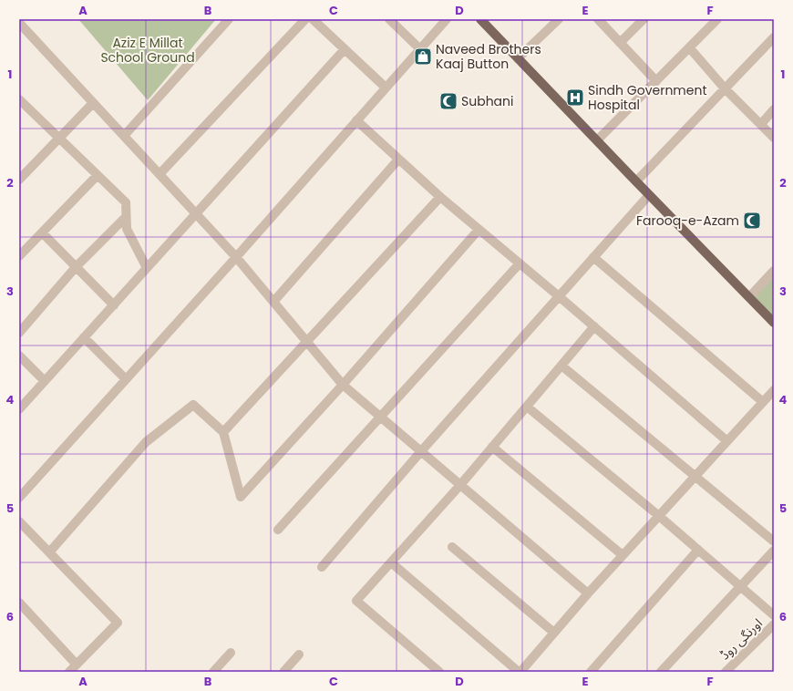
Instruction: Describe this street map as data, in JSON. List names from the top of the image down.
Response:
{
  "streets": {
    "street": ["اورنگی روڈ"]
  },
  "parks": ["Aziz E Millat School Ground"],
  "places": {
    "shop": ["Naveed Brothers Kaaj Button"],
    "hospital": ["Sindh Government Hospital"],
    "mosque": ["Subhani", "Farooq-e-Azam"]
  },
  "grid": {
    "columns": [
      "A",
      "B",
      "C",
      "D",
      "E",
      "F"
    ],
    "rows": [
      "1",
      "2",
      "3",
      "4",
      "5",
      "6"
    ]
  }
}
